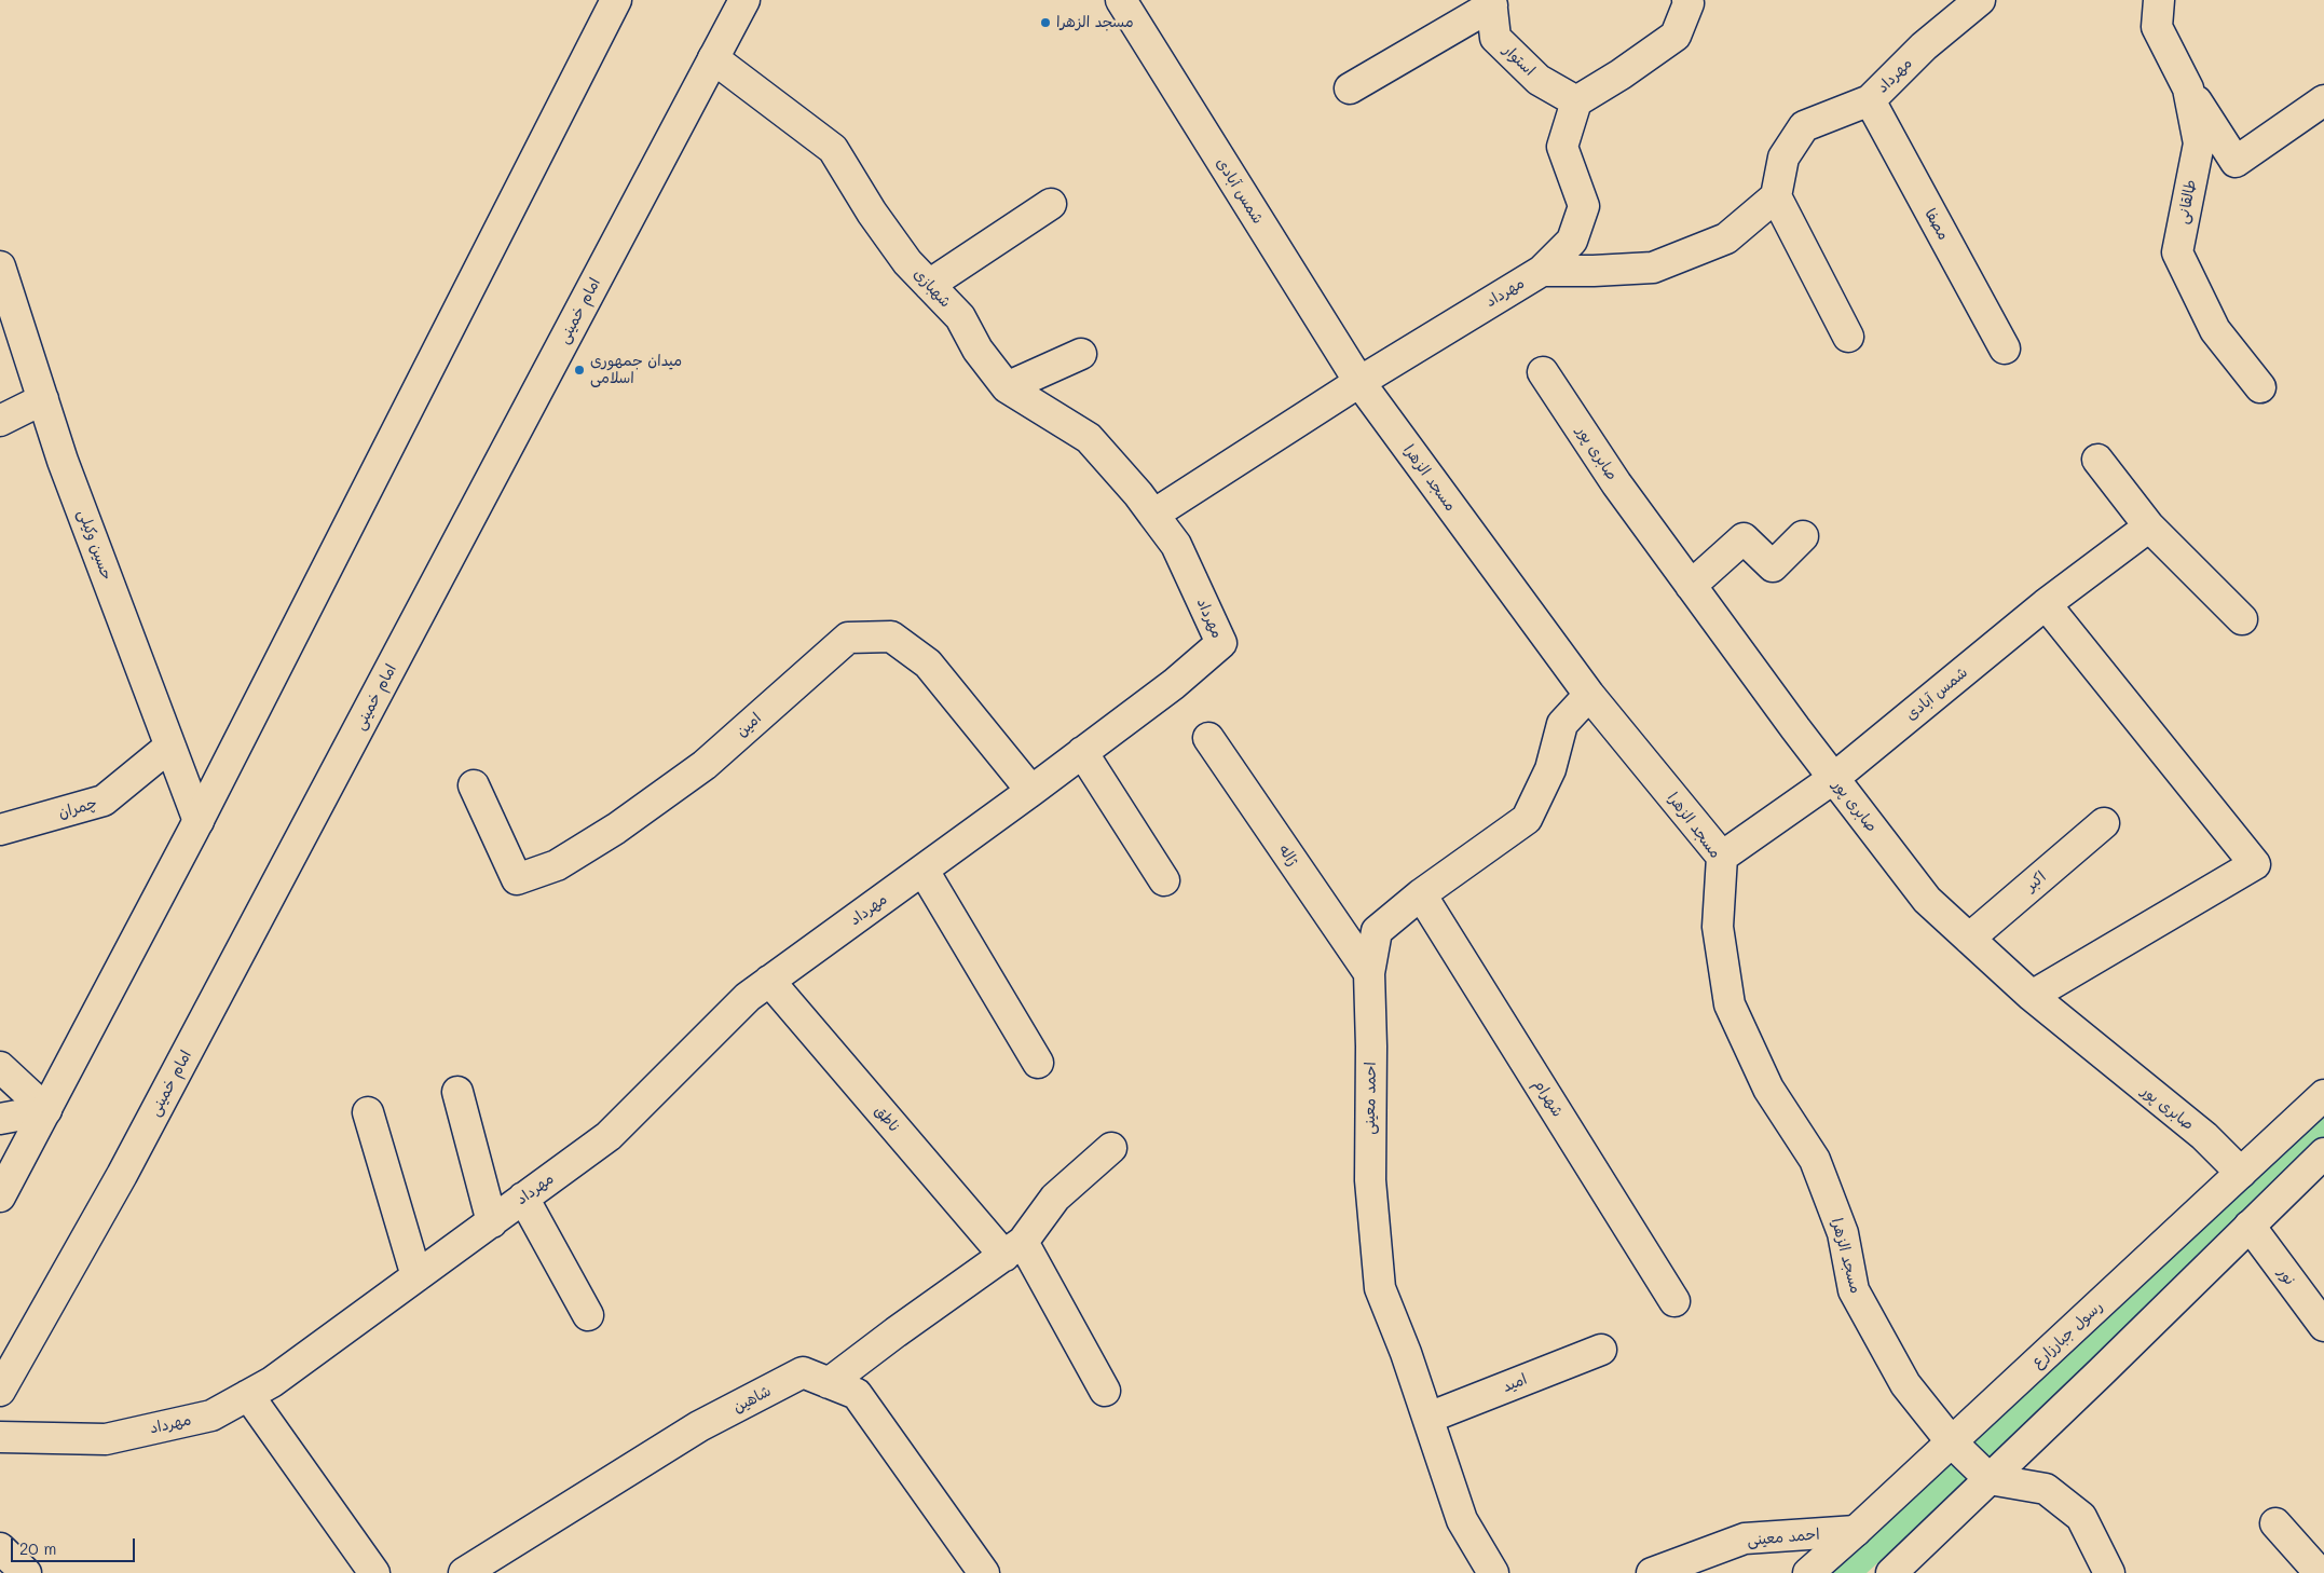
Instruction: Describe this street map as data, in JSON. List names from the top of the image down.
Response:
{
  "streets": {
    "street": [
      "استوار",
      "مهرداد",
      "شمس آبادی",
      "طالقانی",
      "مصفا",
      "شهبازی",
      "امام خمینی",
      "صابری پور",
      "مسجد الزهرا",
      "حسین وکیلی",
      "امین",
      "چمران",
      "ژاله",
      "اکبر",
      "احمد معینی",
      "شهرام",
      "ناطق",
      "نور",
      "رسول جبارزارع",
      "امید",
      "شاهین"
    ]
  },
  "crossings": [
    ["استوار", "مهرداد"],
    ["مهرداد", "شمس آبادی"],
    ["مهرداد", "مصفا"],
    ["مهرداد", "شهبازی"],
    ["مهرداد", "مسجد الزهرا"],
    ["مهرداد", "امین"],
    ["مهرداد", "ناطق"],
    ["شمس آبادی", "صابری پور"],
    ["شمس آبادی", "مسجد الزهرا"],
    ["شهبازی", "امام خمینی"],
    ["صابری پور", "اکبر"],
    ["صابری پور", "رسول جبارزارع"],
    ["مسجد الزهرا", "احمد معینی"],
    ["مسجد الزهرا", "رسول جبارزارع"],
    ["حسین وکیلی", "چمران"],
    ["ژاله", "احمد معینی"],
    ["احمد معینی", "شهرام"],
    ["احمد معینی", "رسول جبارزارع"],
    ["احمد معینی", "امید"]
  ],
  "places": ["مسجد الزهرا", "میدان جمهوری اسلامی"],
  "scale_bar": "20 m"
}
